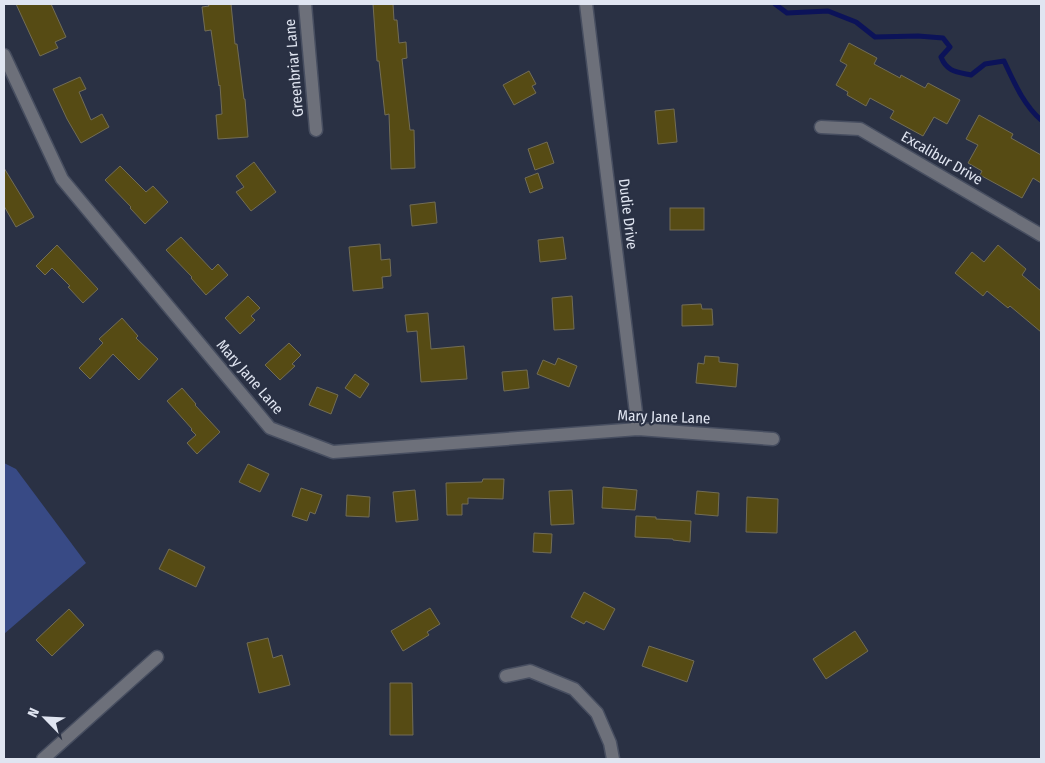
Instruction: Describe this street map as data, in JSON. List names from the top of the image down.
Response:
{
  "streets": {
    "street": [
      "Greenbriar Lane",
      "Excalibur Drive",
      "Dudie Drive",
      "Mary Jane Lane"
    ]
  },
  "crossings": [
    ["Dudie Drive", "Mary Jane Lane"]
  ],
  "north": "top left"
}
